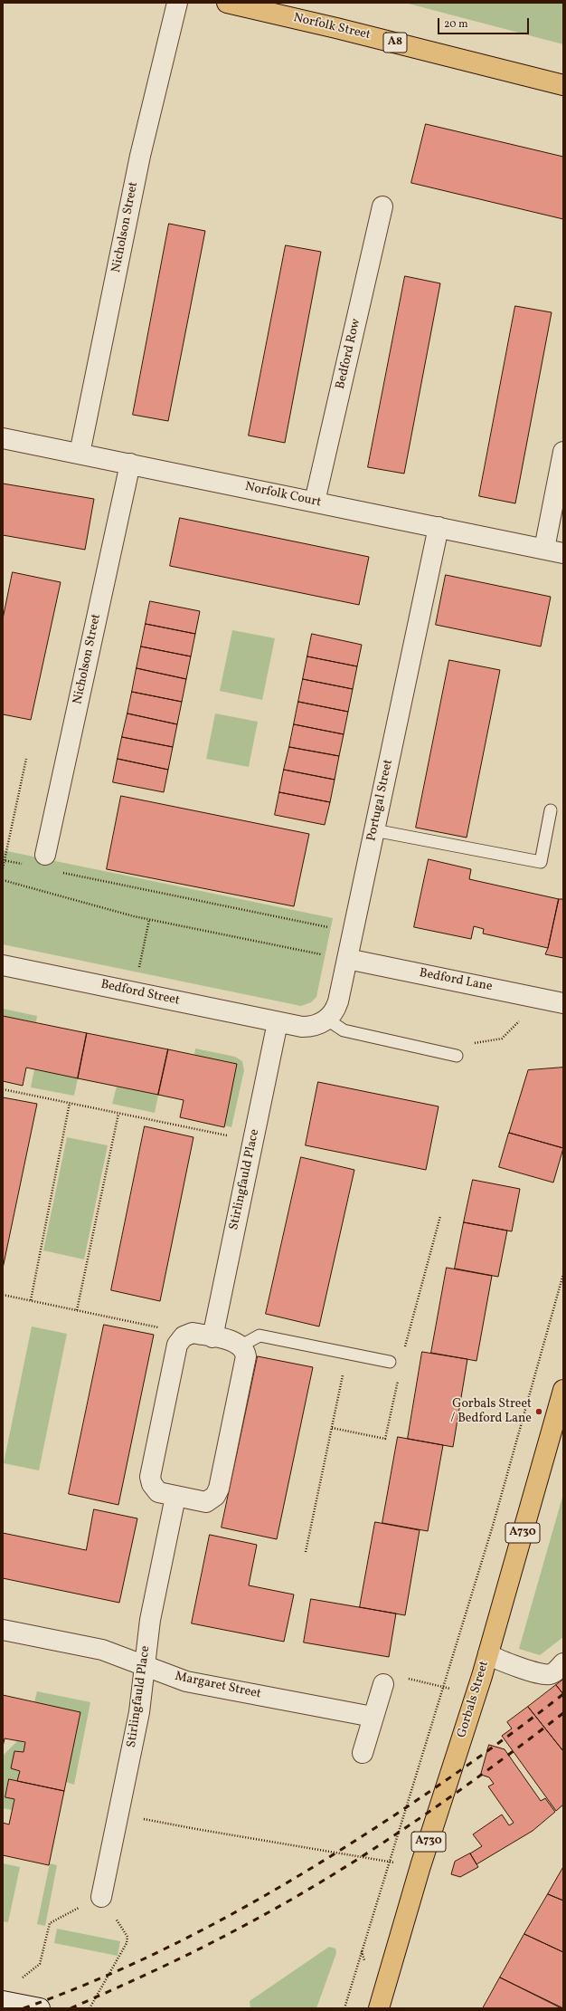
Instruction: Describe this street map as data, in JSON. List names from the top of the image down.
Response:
{
  "streets": {
    "main road": [
      "Norfolk Street",
      "A8",
      "A730",
      "Gorbals Street"
    ],
    "street": [
      "Nicholson Street",
      "Bedford Row",
      "Norfolk Court",
      "Portugal Street",
      "Bedford Lane",
      "Bedford Street",
      "Stirlingfauld Place",
      "Margaret Street"
    ]
  },
  "crossings": [
    ["Nicholson Street", "Norfolk Court"],
    ["Bedford Row", "Norfolk Court"],
    ["Norfolk Court", "Portugal Street"],
    ["Portugal Street", "Bedford Lane"],
    ["Bedford Street", "Stirlingfauld Place"],
    ["Stirlingfauld Place", "Margaret Street"]
  ],
  "places": ["Gorbals Street / Bedford Lane"],
  "scale_bar": "20 m"
}
